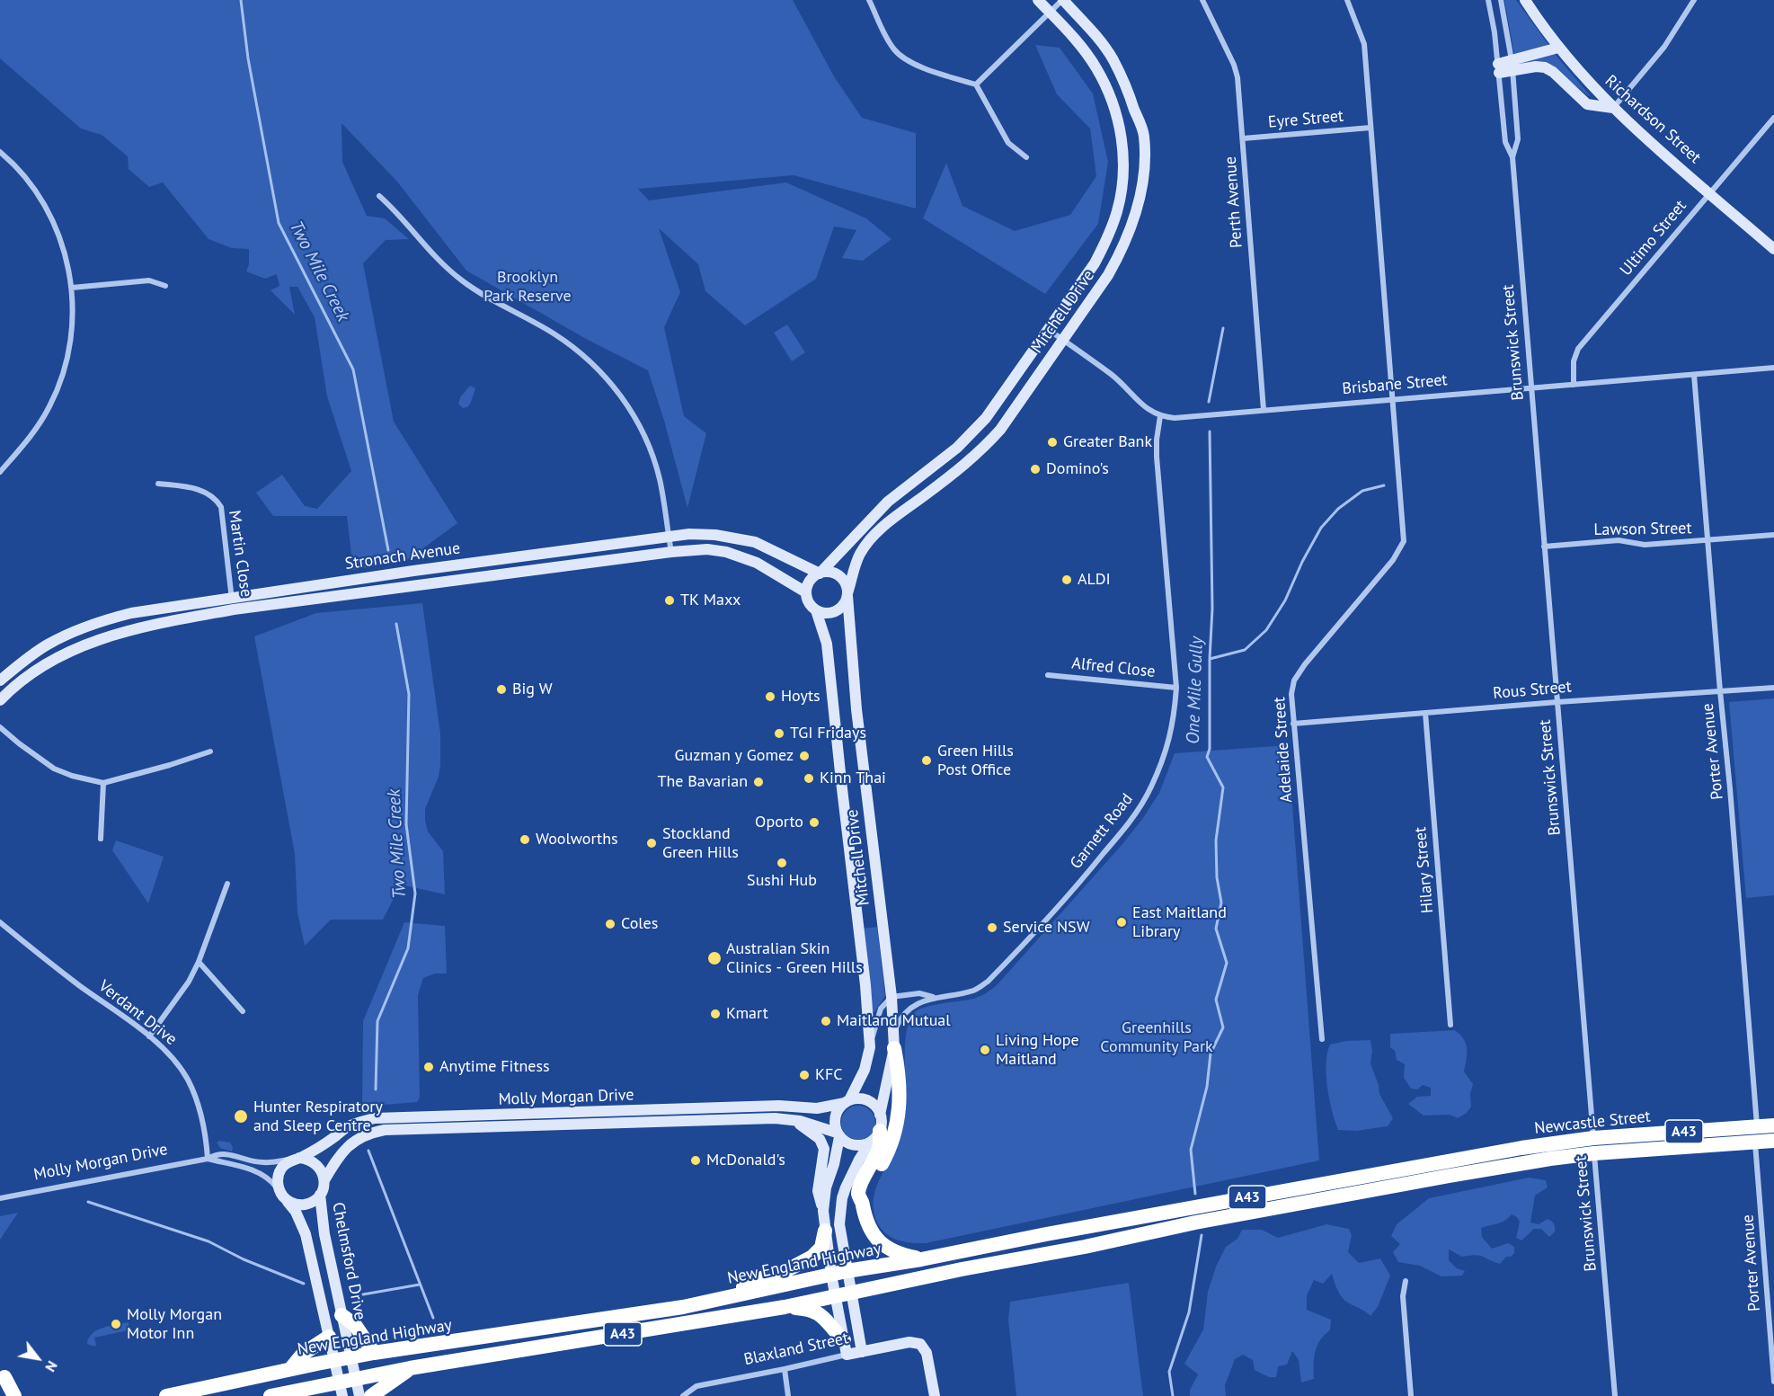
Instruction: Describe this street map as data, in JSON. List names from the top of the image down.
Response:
{
  "streets": {
    "highway": ["Newcastle Street", "A43", "New England Highway"],
    "main road": [
      "Richardson Street",
      "Mitchell Drive",
      "Stronach Avenue",
      "Molly Morgan Drive",
      "Chelmsford Drive",
      "Blaxland Street"
    ],
    "street": [
      "Eyre Street",
      "Perth Avenue",
      "Ultimo Street",
      "Brunswick Street",
      "Brisbane Street",
      "Lawson Street",
      "Martin Close",
      "Alfred Close",
      "Rous Street",
      "Adelaide Street",
      "Porter Avenue",
      "Garnett Road",
      "Hilary Street",
      "Verdant Drive"
    ]
  },
  "crossings": [
    ["Eyre Street", "Perth Avenue"],
    ["Richardson Street", "Ultimo Street"],
    ["Perth Avenue", "Brisbane Street"],
    ["Ultimo Street", "Brisbane Street"],
    ["Mitchell Drive", "Stronach Avenue"],
    ["Mitchell Drive", "Garnett Road"],
    ["Mitchell Drive", "Molly Morgan Drive"],
    ["Brunswick Street", "Brisbane Street"],
    ["Brunswick Street", "Lawson Street"],
    ["Brunswick Street", "Rous Street"],
    ["Brunswick Street", "Newcastle Street"],
    ["Brisbane Street", "Adelaide Street"],
    ["Brisbane Street", "Porter Avenue"],
    ["Brisbane Street", "Garnett Road"],
    ["Lawson Street", "Porter Avenue"],
    ["Martin Close", "Stronach Avenue"],
    ["Alfred Close", "Garnett Road"],
    ["Rous Street", "Adelaide Street"],
    ["Rous Street", "Porter Avenue"],
    ["Rous Street", "Hilary Street"],
    ["Porter Avenue", "Newcastle Street"],
    ["Verdant Drive", "Molly Morgan Drive"],
    ["Molly Morgan Drive", "Chelmsford Drive"],
    ["Newcastle Street", "A43"],
    ["Newcastle Street", "New England Highway"],
    ["A43", "Chelmsford Drive"],
    ["Chelmsford Drive", "New England Highway"]
  ],
  "water": ["Two Mile Creek", "One Mile Gully"],
  "parks": ["Brooklyn Park Reserve", "Greenhills Community Park"],
  "places": [
    "Greater Bank",
    "Domino's",
    "ALDI",
    "TK Maxx",
    "Big W",
    "Hoyts",
    "TGI Fridays",
    "Guzman y Gomez",
    "Green Hills Post Office",
    "Kinn Thai",
    "The Bavarian",
    "Oporto",
    "Woolworths",
    "Stockland Green Hills",
    "Sushi Hub",
    "East Maitland Library",
    "Coles",
    "Service NSW",
    "Australian Skin Clinics - Green Hills",
    "Kmart",
    "Maitland Mutual",
    "Living Hope Maitland",
    "Anytime Fitness",
    "KFC",
    "Hunter Respiratory and Sleep Centre",
    "McDonald's",
    "Molly Morgan Motor Inn"
  ],
  "north": "bottom right"
}
